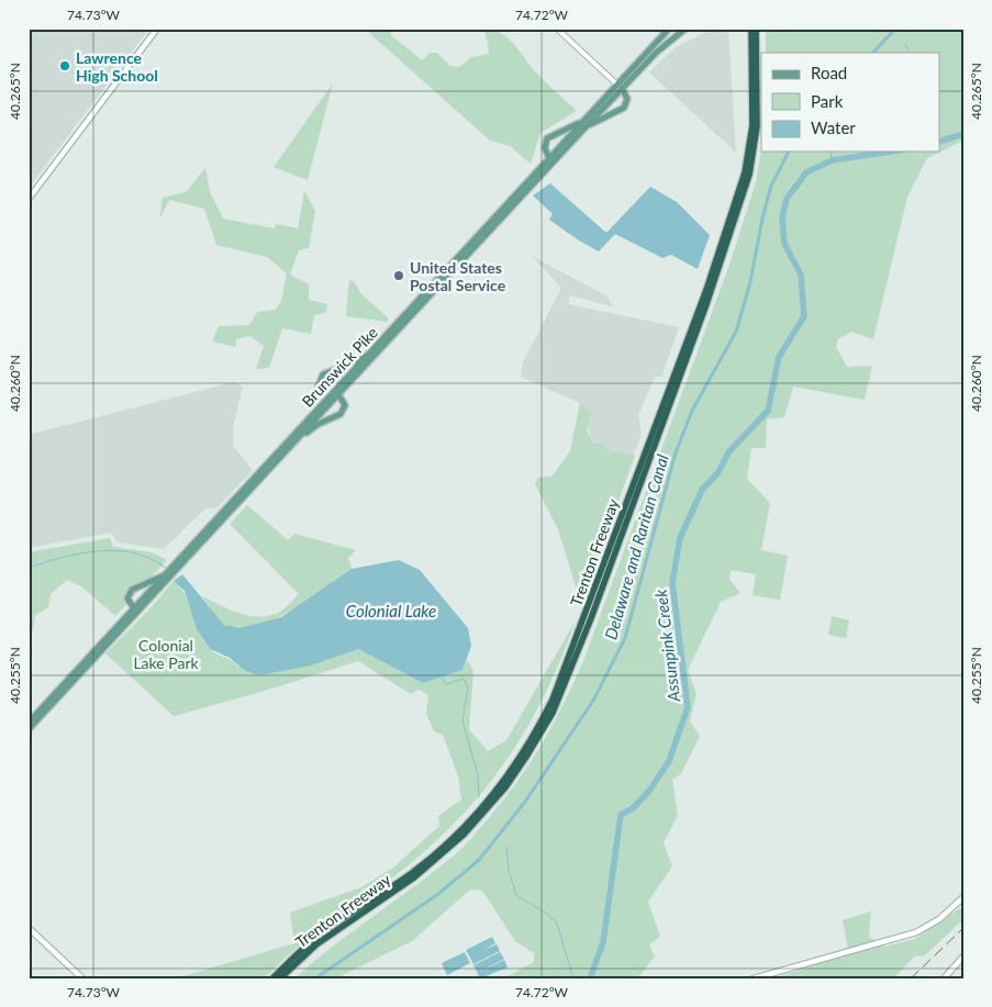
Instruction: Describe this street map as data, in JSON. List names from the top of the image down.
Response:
{
  "streets": {
    "highway": ["Trenton Freeway"],
    "main road": ["Brunswick Pike"]
  },
  "water": ["Delaware and Raritan Canal", "Colonial Lake", "Assunpink Creek"],
  "parks": ["Colonial Lake Park"],
  "places": ["Lawrence High School", "United States Postal Service"],
  "legend": ["Road", "Park", "Water"],
  "coordinates": [
    "74.73°W",
    "74.72°W",
    "40.265°N",
    "40.260°N",
    "40.255°N"
  ]
}
